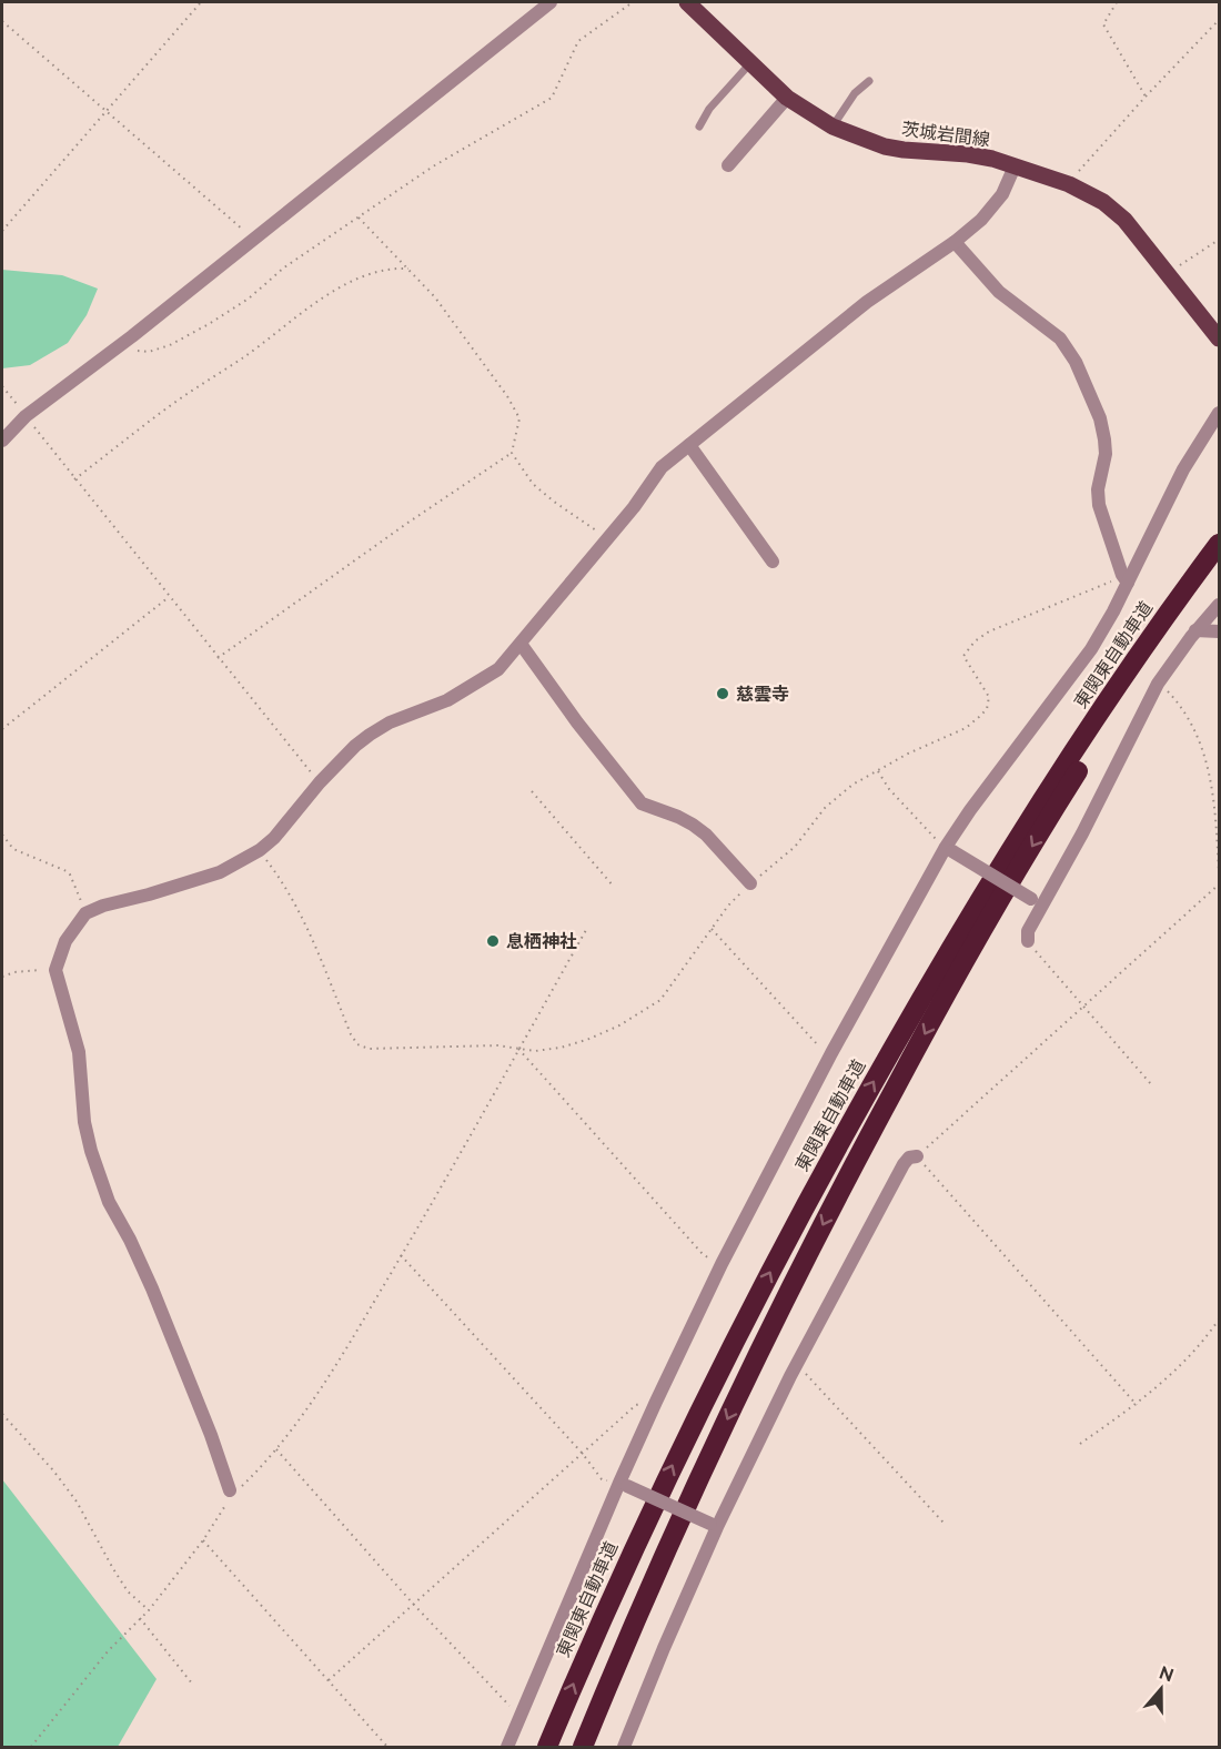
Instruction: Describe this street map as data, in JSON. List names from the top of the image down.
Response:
{
  "streets": {
    "highway": ["東関東自動車道"],
    "main road": ["茨城岩間線"]
  },
  "places": ["慈雲寺", "息栖神社"],
  "north": "top"
}
